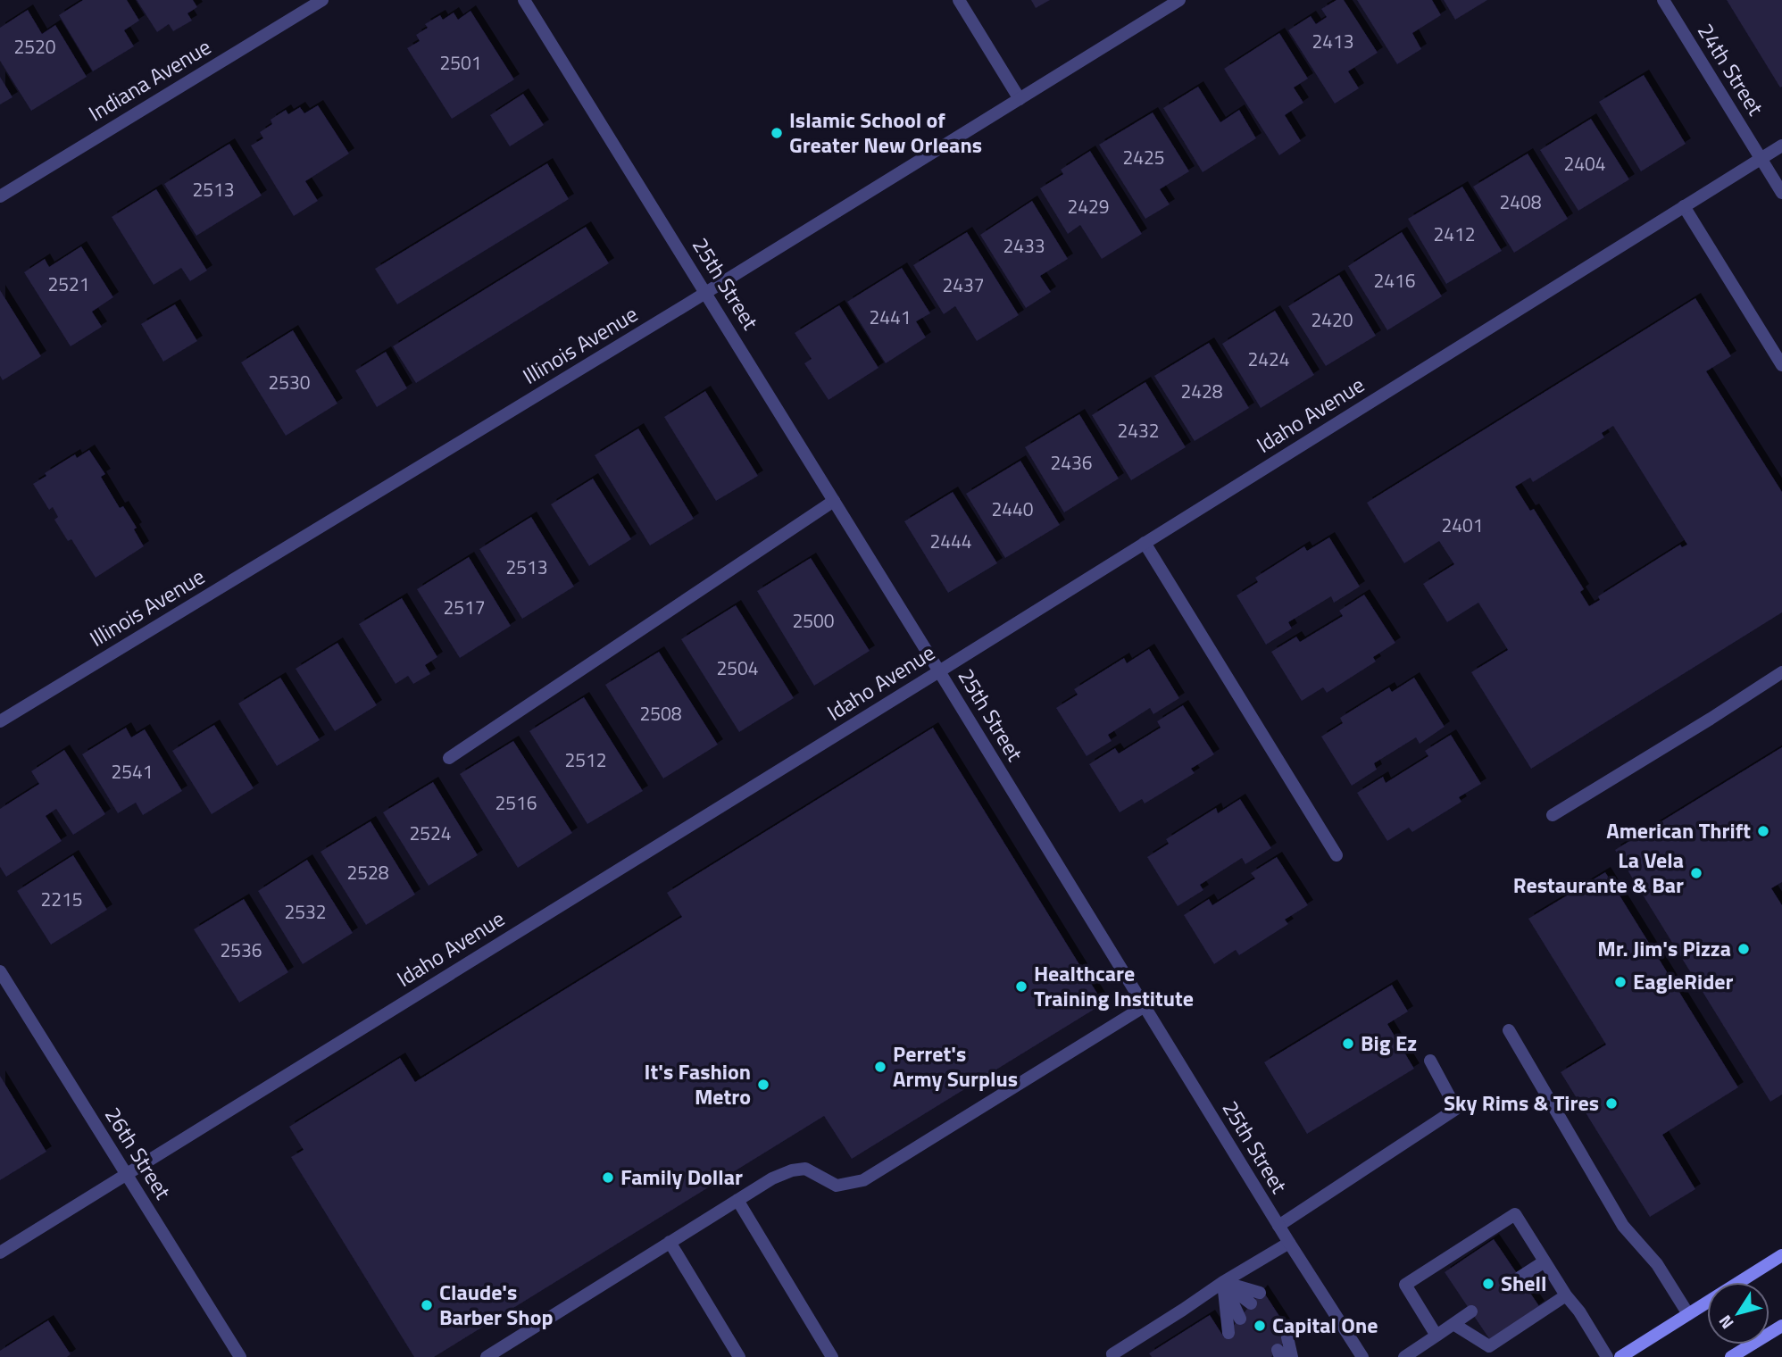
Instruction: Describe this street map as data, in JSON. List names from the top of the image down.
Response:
{
  "streets": {
    "street": [
      "24th Street",
      "Indiana Avenue",
      "25th Street",
      "Illinois Avenue",
      "Idaho Avenue",
      "26th Street"
    ]
  },
  "crossings": [
    ["24th Street", "Idaho Avenue"],
    ["25th Street", "Illinois Avenue"],
    ["25th Street", "Idaho Avenue"],
    ["Idaho Avenue", "26th Street"]
  ],
  "places": [
    "Islamic School of Greater New Orleans",
    "American Thrift",
    "La Vela Restaurante & Bar",
    "Mr. Jim's Pizza",
    "EagleRider",
    "Healthcare Training Institute",
    "Big Ez",
    "Perret's Army Surplus",
    "It's Fashion Metro",
    "Sky Rims & Tires",
    "Family Dollar",
    "Shell",
    "Claude's Barber Shop",
    "Capital One"
  ],
  "house_numbers": [
    "2413",
    "2520",
    "2501",
    "2425",
    "2404",
    "2513",
    "2408",
    "2429",
    "2412",
    "2433",
    "2416",
    "2521",
    "2437",
    "2441",
    "2420",
    "2424",
    "2530",
    "2428",
    "2432",
    "2436",
    "2440",
    "2401",
    "2444",
    "2513",
    "2517",
    "2500",
    "2504",
    "2508",
    "2512",
    "2541",
    "2516",
    "2524",
    "2528",
    "2215",
    "2532",
    "2536"
  ],
  "north": "bottom left"
}
